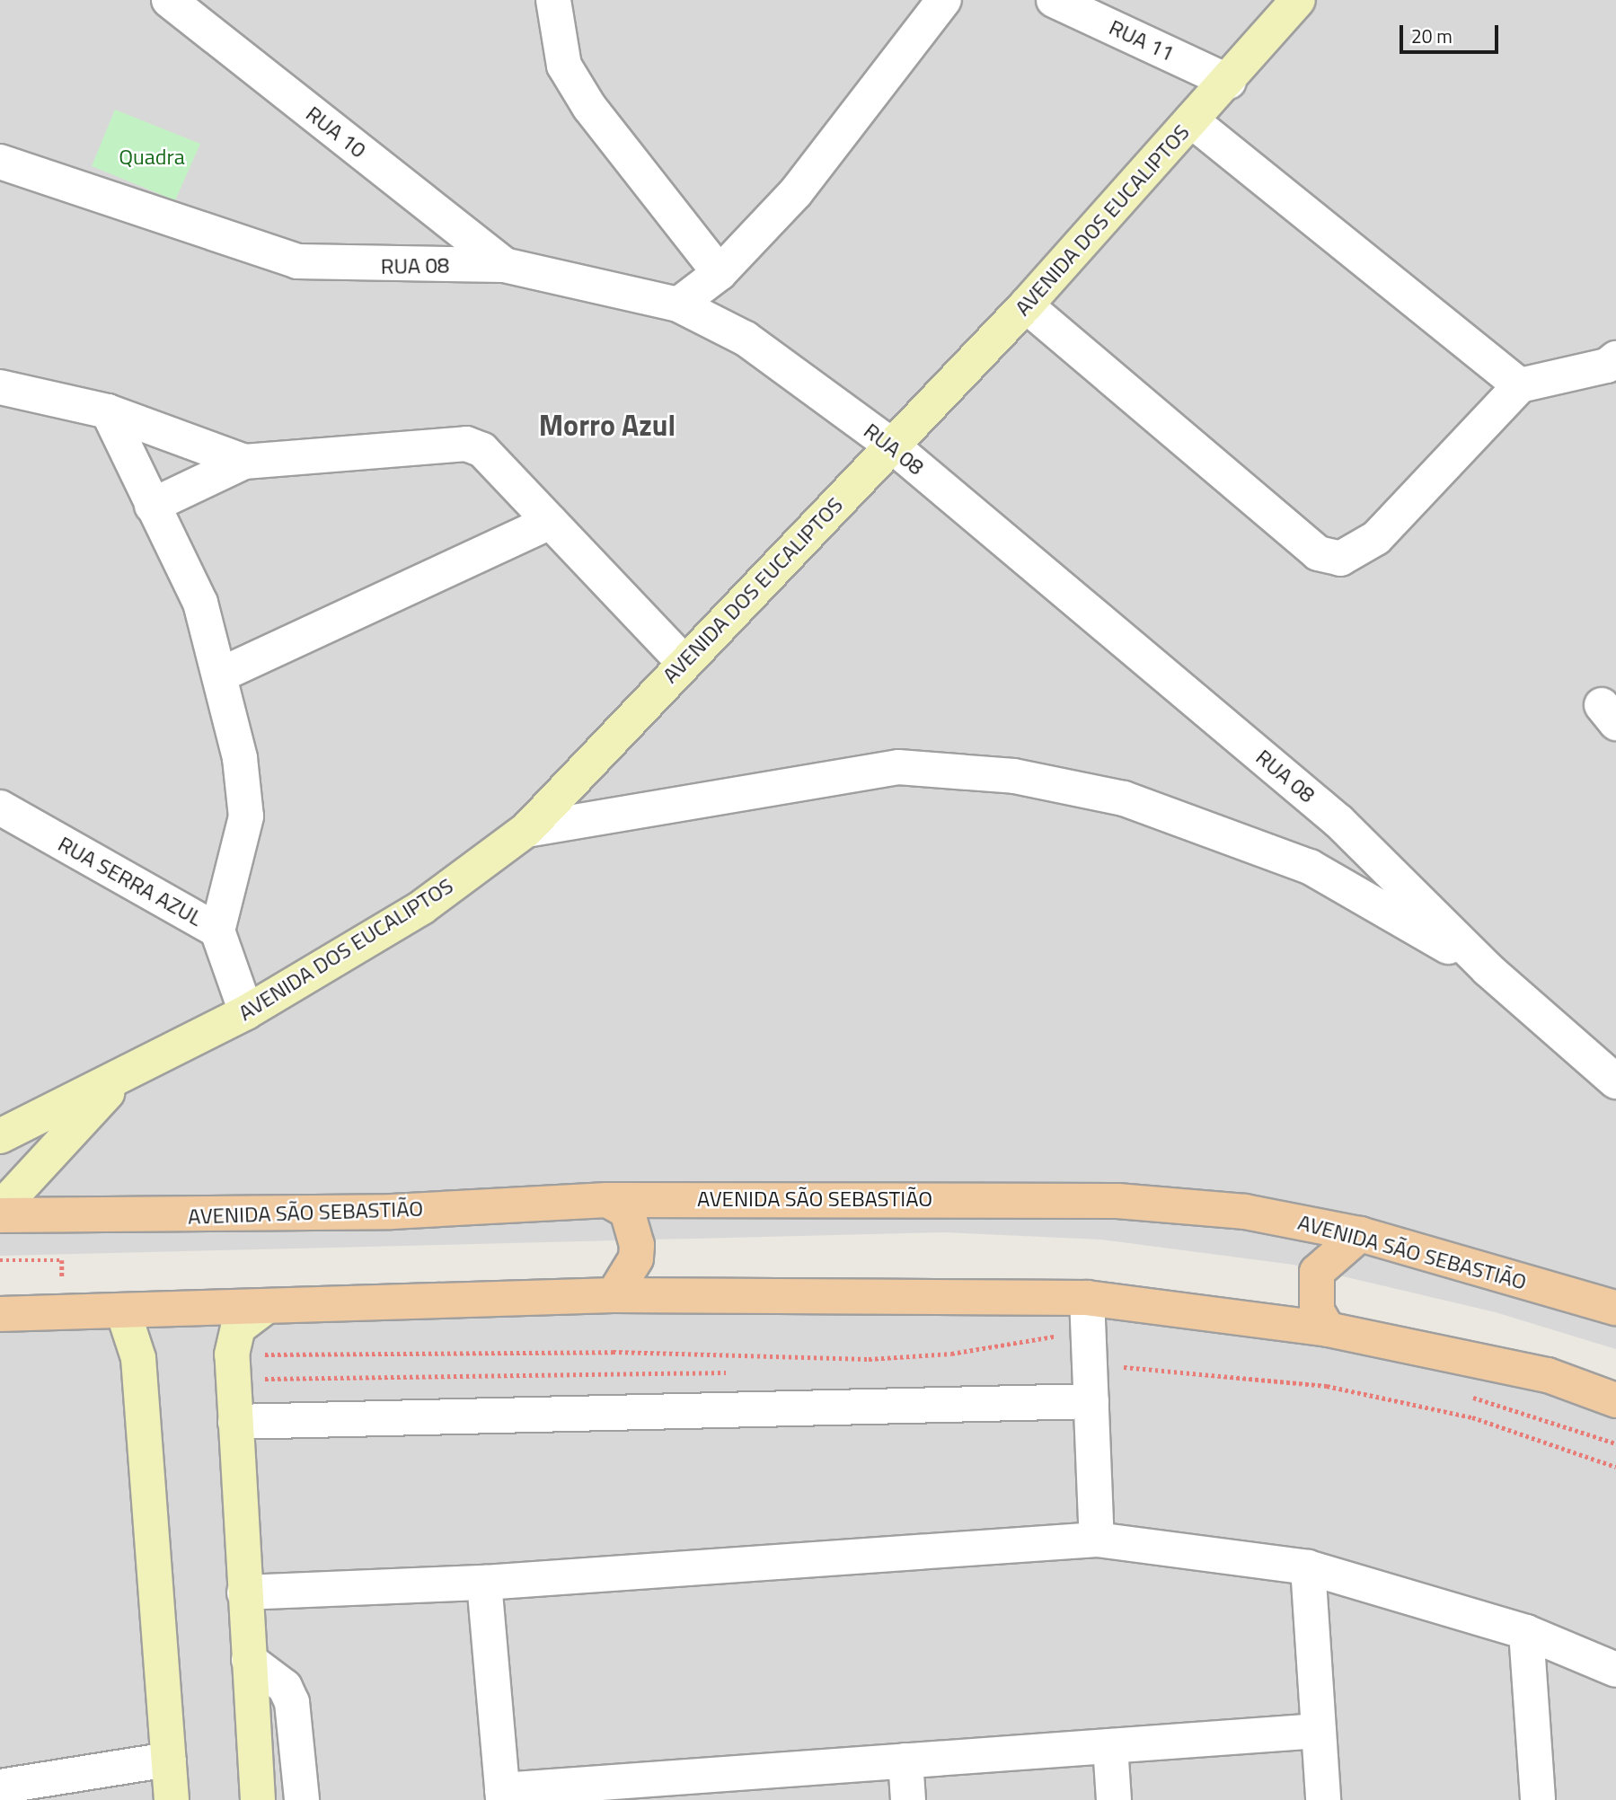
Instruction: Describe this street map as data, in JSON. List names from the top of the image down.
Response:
{
  "streets": {
    "main road": ["AVENIDA SÃO SEBASTIÃO"],
    "street": [
      "RUA 11",
      "RUA 10",
      "AVENIDA DOS EUCALIPTOS",
      "RUA 08",
      "RUA SERRA AZUL"
    ]
  },
  "crossings": [
    ["RUA 11", "AVENIDA DOS EUCALIPTOS"],
    ["RUA 10", "RUA 08"],
    ["AVENIDA DOS EUCALIPTOS", "RUA 08"],
    ["AVENIDA DOS EUCALIPTOS", "RUA SERRA AZUL"]
  ],
  "districts": ["Morro Azul"],
  "parks": ["Quadra"],
  "scale_bar": "20 m"
}
